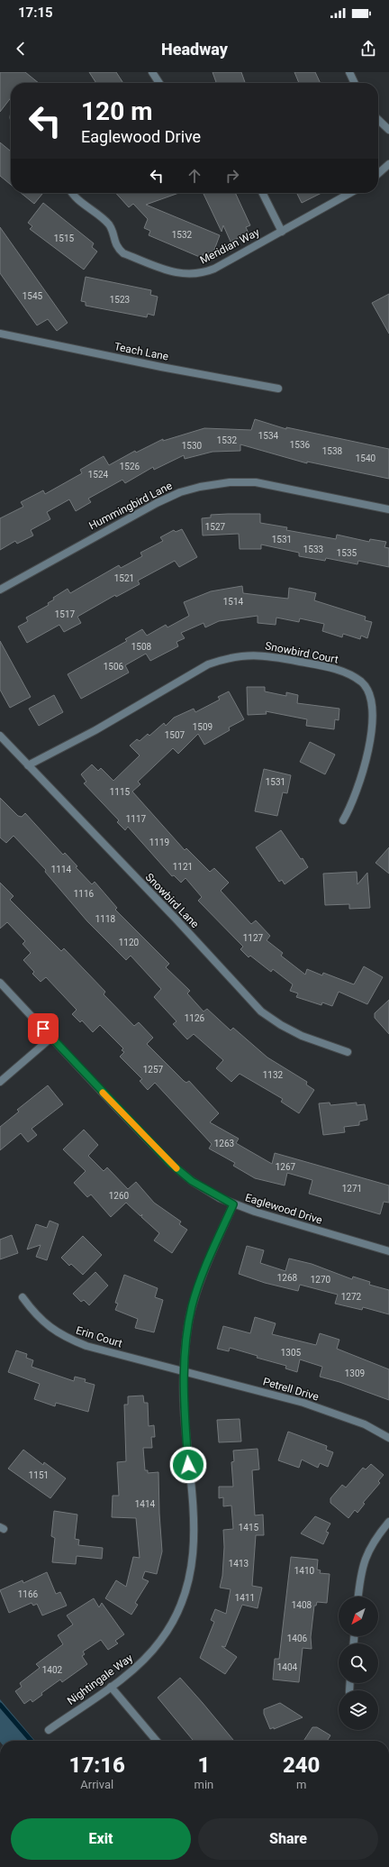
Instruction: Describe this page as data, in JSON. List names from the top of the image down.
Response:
{
  "streets": {
    "street": [
      "Meridian Way",
      "Teach Lane",
      "Hummingbird Lane",
      "Snowbird Court",
      "Snowbird Lane",
      "Eaglewood Drive",
      "Erin Court",
      "Petrell Drive",
      "Nightingale Way"
    ]
  },
  "crossings": [
    ["Snowbird Court", "Snowbird Lane"],
    ["Eaglewood Drive", "Nightingale Way"],
    ["Erin Court", "Petrell Drive"],
    ["Erin Court", "Nightingale Way"],
    ["Petrell Drive", "Nightingale Way"]
  ],
  "house_numbers": [
    "1532",
    "1515",
    "1545",
    "1523",
    "1534",
    "1532",
    "1536",
    "1530",
    "1538",
    "1540",
    "1526",
    "1524",
    "1527",
    "1531",
    "1533",
    "1535",
    "1521",
    "1514",
    "1517",
    "1508",
    "1506",
    "1509",
    "1507",
    "1531",
    "1115",
    "1117",
    "1119",
    "1121",
    "1114",
    "1116",
    "1118",
    "1127",
    "1120",
    "1126",
    "1257",
    "1132",
    "1263",
    "1267",
    "1271",
    "1260",
    "1268",
    "1270",
    "1272",
    "1305",
    "1309",
    "1151",
    "1414",
    "1415",
    "1413",
    "1410",
    "1166",
    "1411",
    "1408",
    "1406",
    "1404",
    "1402"
  ],
  "north": "bottom left",
  "page": {
    "status": "17:15",
    "header": "Headway",
    "turn": ["120 m", "Eaglewood Drive"],
    "eta": [
      "17:16",
      "Arrival",
      "1",
      "min",
      "240",
      "m"
    ],
    "buttons": ["Exit", "Share"]
  }
}
